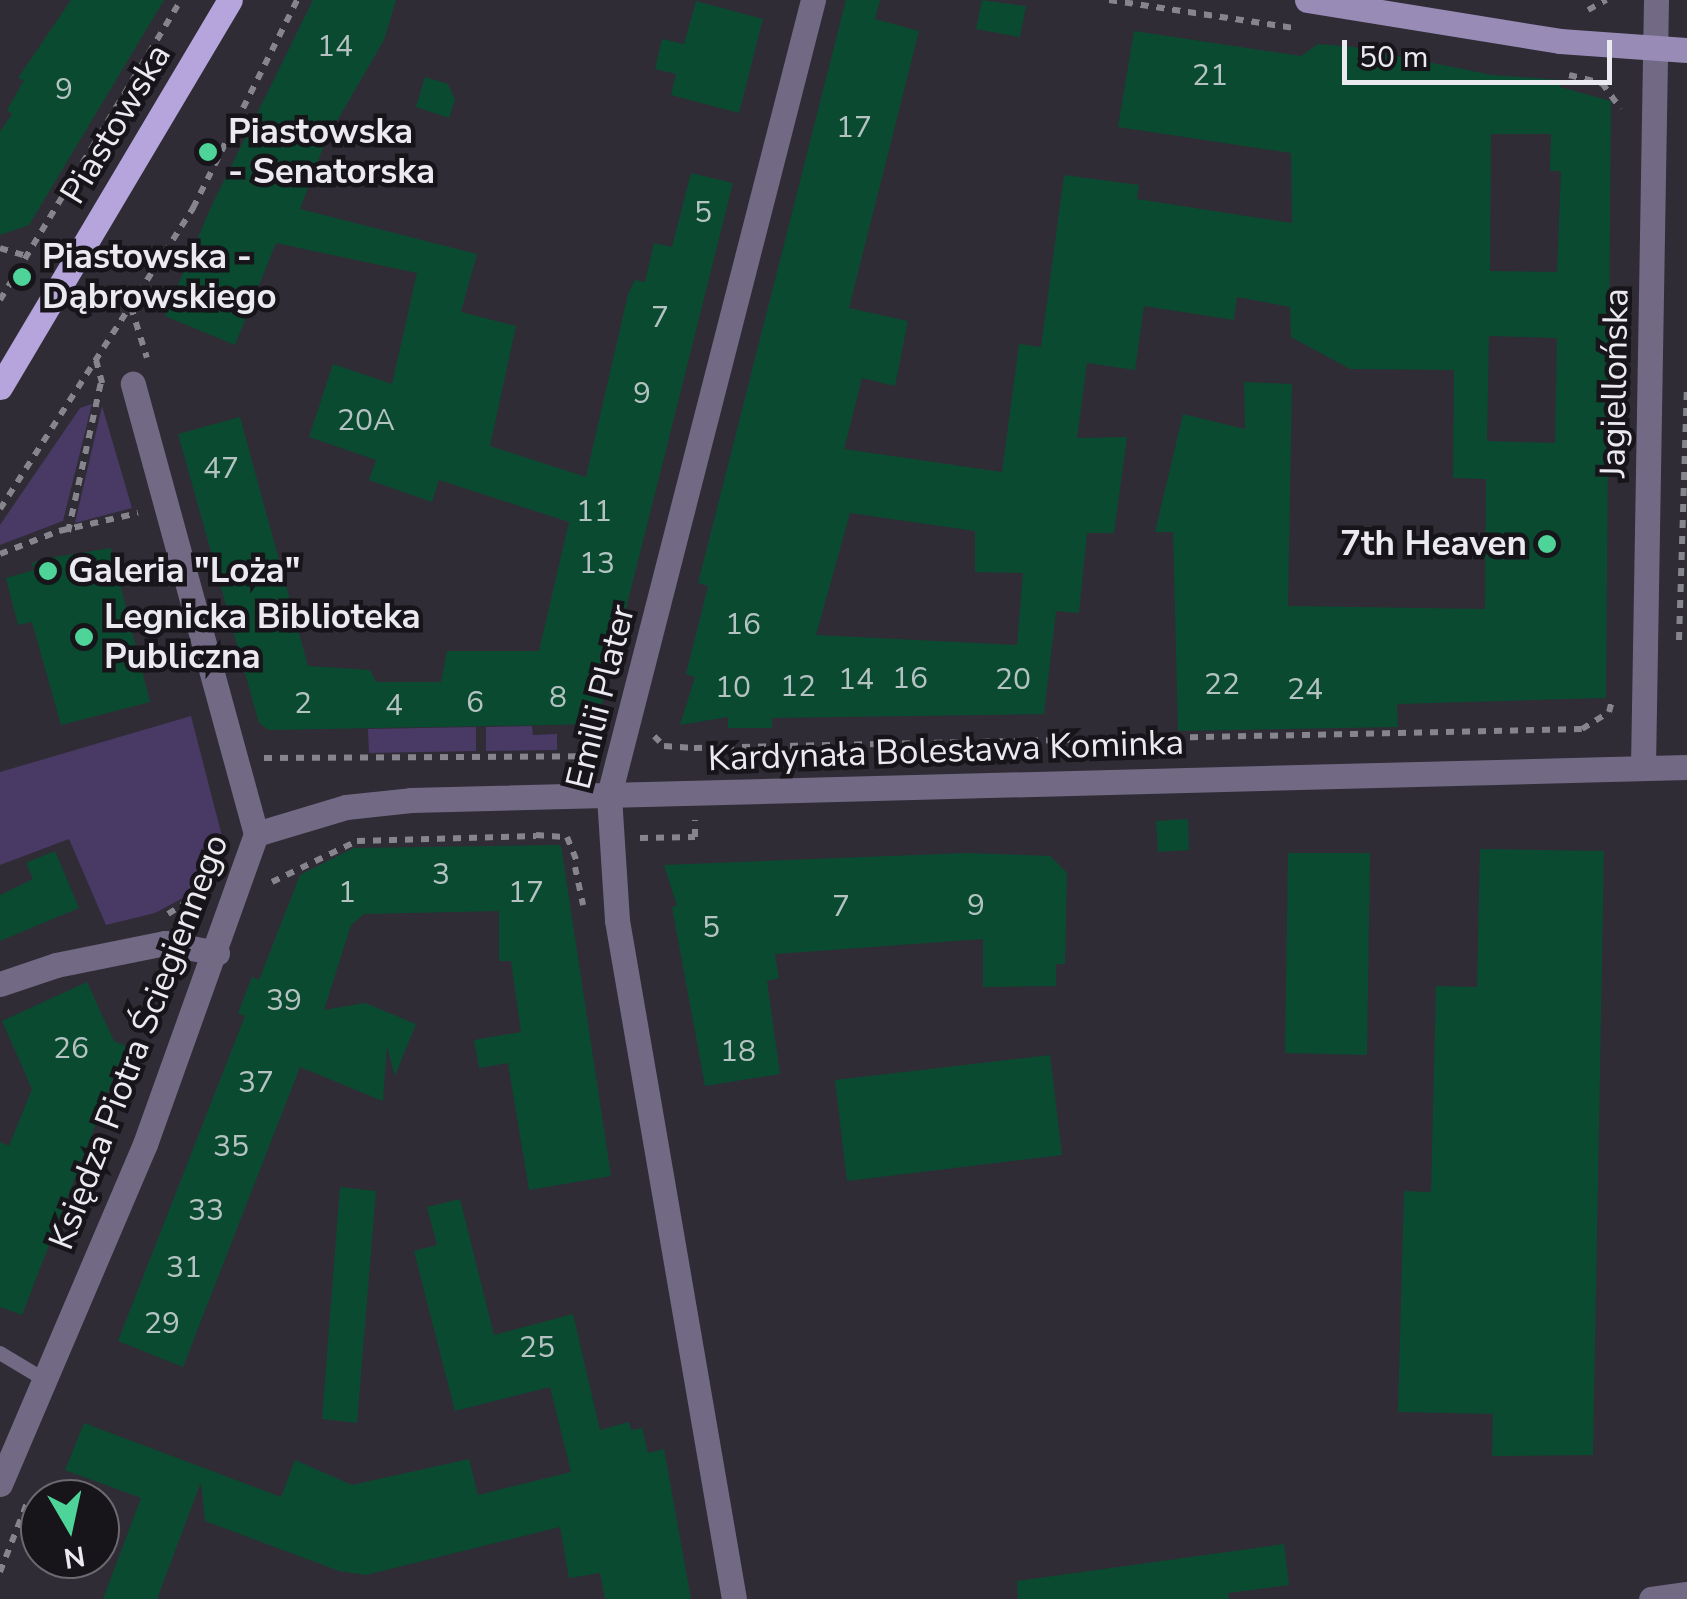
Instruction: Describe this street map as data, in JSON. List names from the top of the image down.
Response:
{
  "streets": {
    "main road": ["Piastowska"],
    "street": [
      "Jagiellońska",
      "Emilii Plater",
      "Kardynała Bolesława Kominka",
      "Księdza Piotra Ściegiennego"
    ]
  },
  "crossings": [
    ["Jagiellońska", "Kardynała Bolesława Kominka"],
    ["Emilii Plater", "Kardynała Bolesława Kominka"],
    ["Kardynała Bolesława Kominka", "Księdza Piotra Ściegiennego"]
  ],
  "places": [
    "Piastowska - Senatorska",
    "Piastowska - Dąbrowskiego",
    "7th Heaven",
    "Galeria \"Loża\"",
    "Legnicka Biblioteka Publiczna"
  ],
  "house_numbers": [
    "14",
    "21",
    "9",
    "17",
    "5",
    "7",
    "9",
    "20A",
    "47",
    "11",
    "13",
    "16",
    "16",
    "14",
    "20",
    "22",
    "12",
    "10",
    "24",
    "8",
    "6",
    "2",
    "4",
    "3",
    "1",
    "17",
    "9",
    "7",
    "5",
    "39",
    "26",
    "18",
    "37",
    "35",
    "33",
    "31",
    "29",
    "25"
  ],
  "scale_bar": "50 m",
  "north": "bottom"
}
